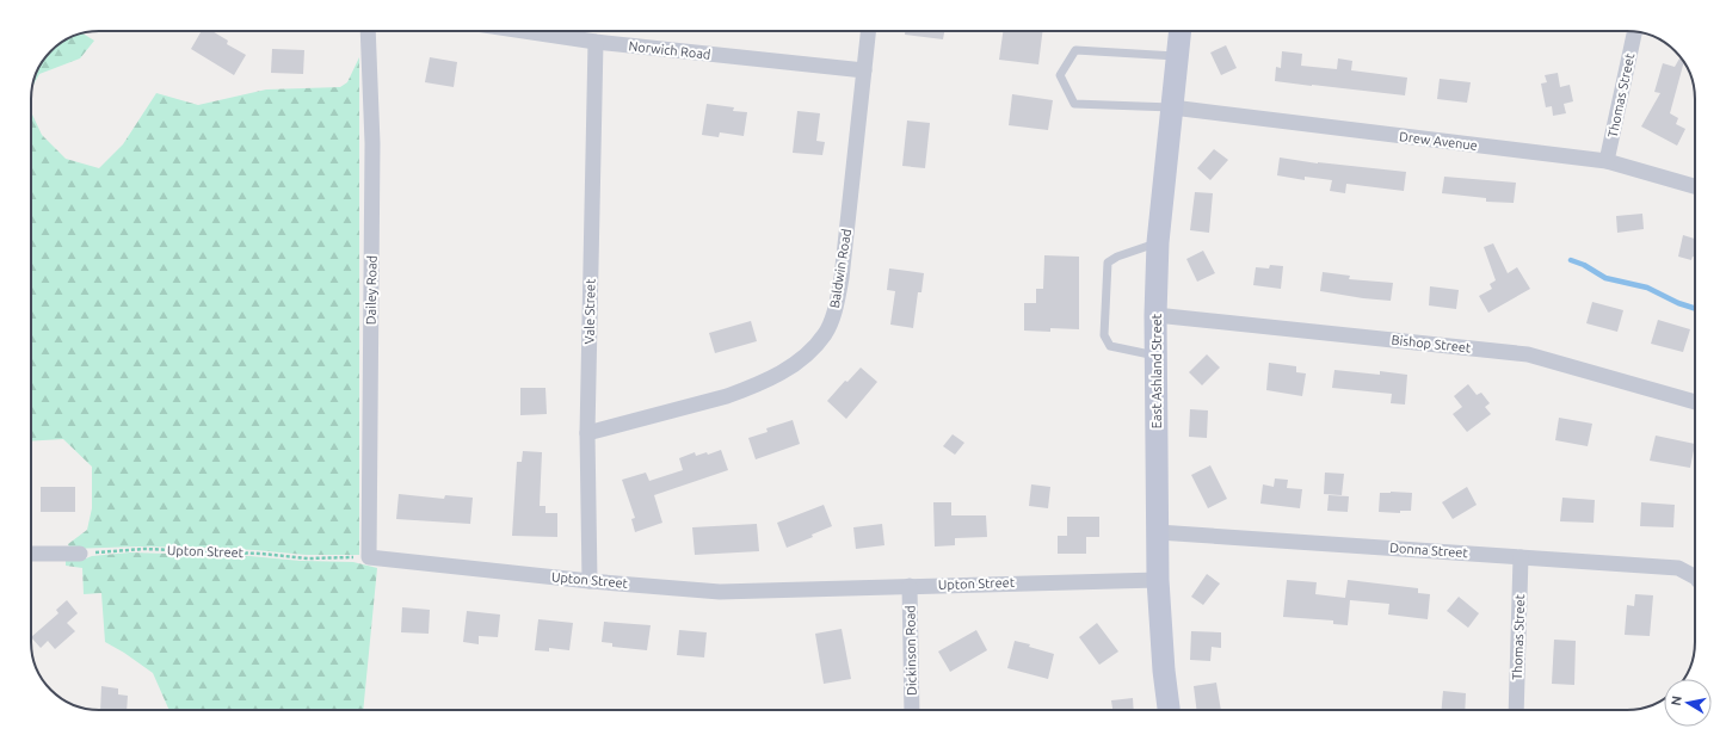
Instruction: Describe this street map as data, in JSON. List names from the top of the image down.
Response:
{
  "streets": {
    "main road": ["East Ashland Street"],
    "street": [
      "Norwich Road",
      "Thomas Street",
      "Drew Avenue",
      "Baldwin Road",
      "Dailey Road",
      "Vale Street",
      "Bishop Street",
      "Donna Street",
      "Upton Street",
      "Dickinson Road"
    ]
  },
  "crossings": [
    ["Norwich Road", "Baldwin Road"],
    ["Norwich Road", "Vale Street"],
    ["Thomas Street", "Drew Avenue"],
    ["Thomas Street", "Donna Street"],
    ["Drew Avenue", "East Ashland Street"],
    ["Baldwin Road", "Vale Street"],
    ["Dailey Road", "Upton Street"],
    ["Vale Street", "Upton Street"],
    ["Bishop Street", "East Ashland Street"],
    ["East Ashland Street", "Donna Street"],
    ["East Ashland Street", "Upton Street"],
    ["Upton Street", "Dickinson Road"]
  ],
  "north": "left"
}
